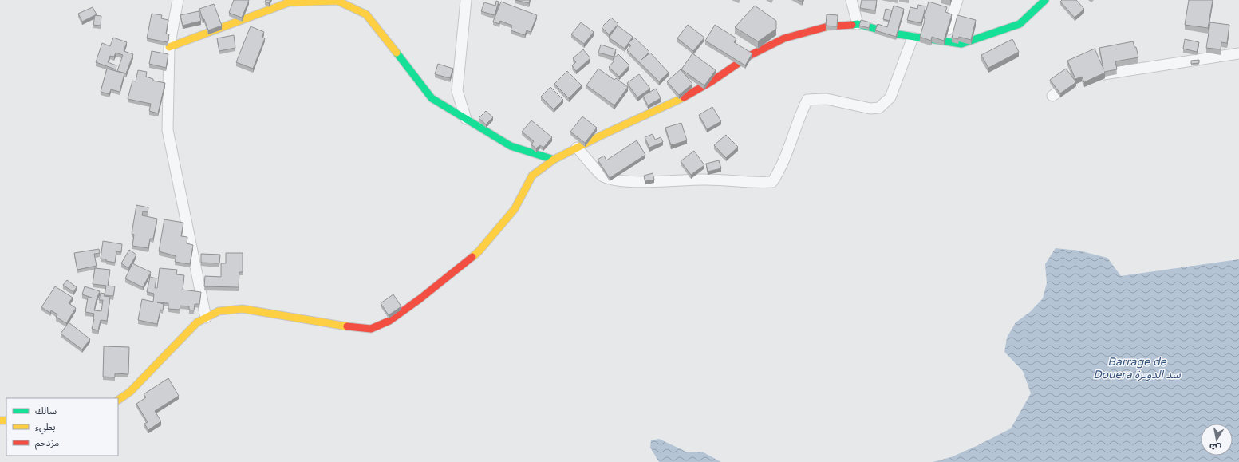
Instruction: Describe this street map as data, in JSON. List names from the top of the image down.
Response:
{
  "water": ["Barrage de Douera سد الدويرة"],
  "legend": ["سالك", "بطيء", "مزدحم"],
  "north": "bottom"
}
